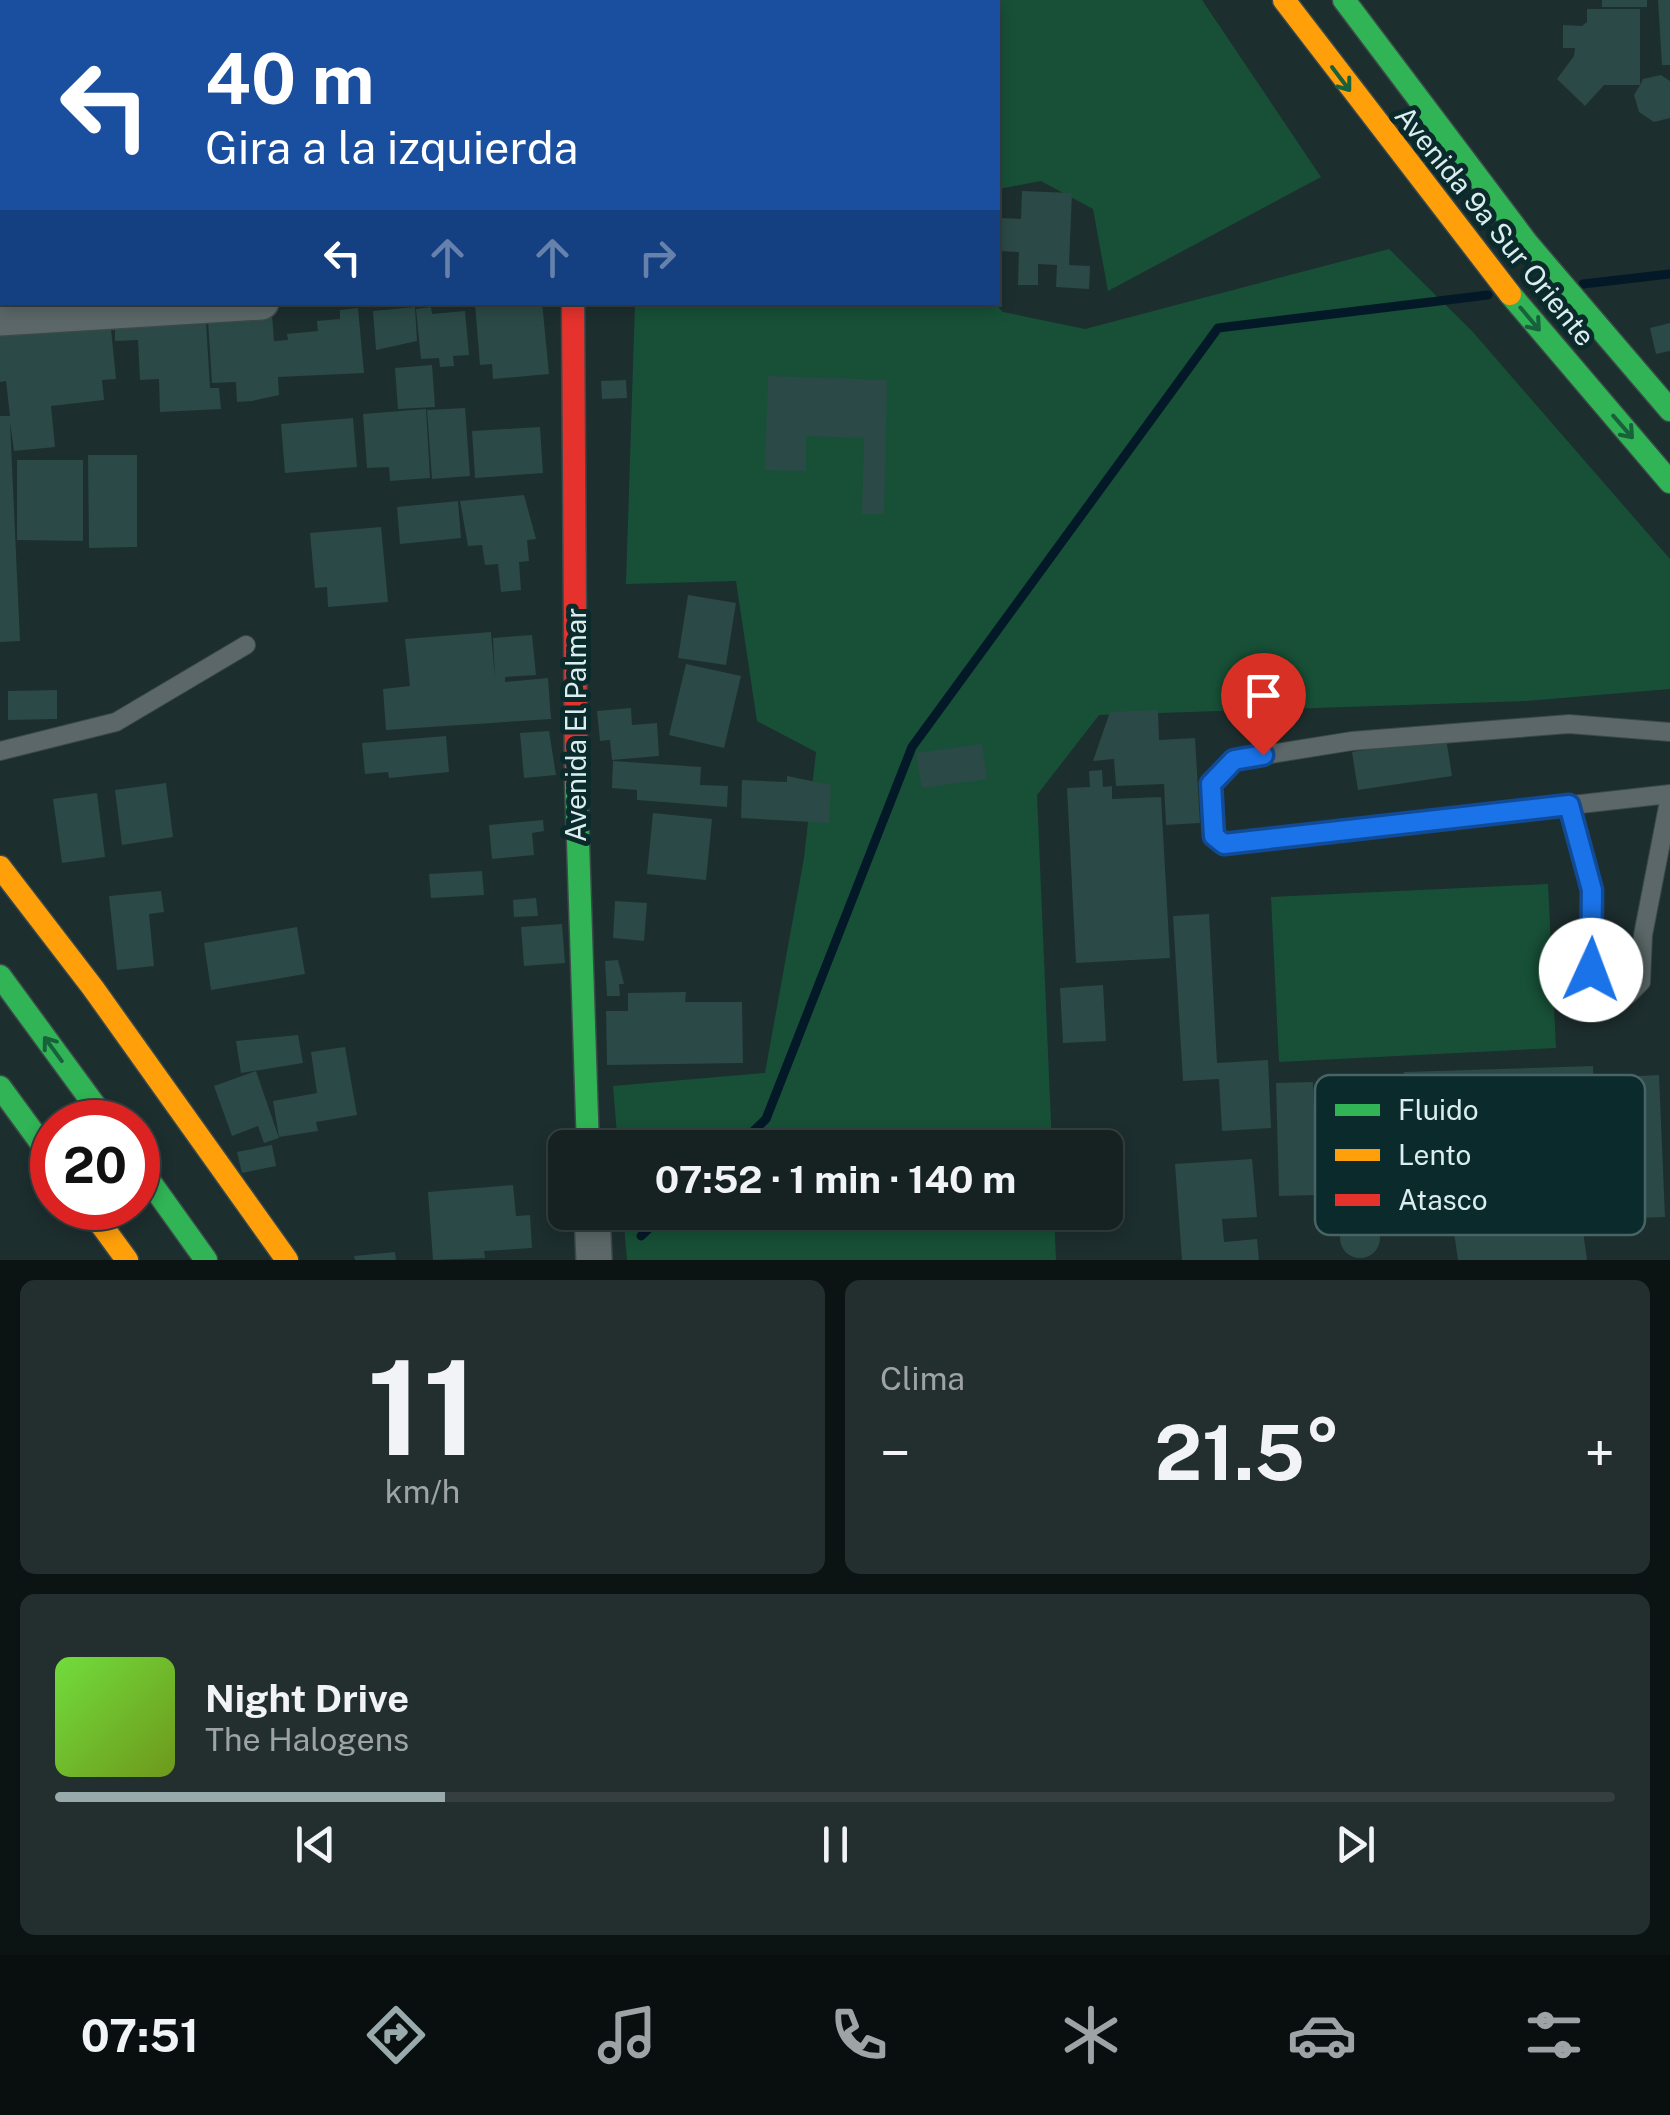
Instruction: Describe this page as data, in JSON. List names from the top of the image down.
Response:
{
  "streets": {
    "main road": ["Avenida 9a Sur Oriente", "Avenida El Palmar"]
  },
  "legend": ["Fluido", "Lento", "Atasco"],
  "page": {
    "turn": ["40 m", "Gira a la izquierda"],
    "limit": "20",
    "trip": "07:52 · 1 min · 140 m",
    "tile": [
      ["11", "km/h"],
      "Clima"
    ],
    "heat": ["−", "21.5°", "+"],
    "song": ["Night Drive", "The Halogens"],
    "tabs": "07:51"
  }
}
